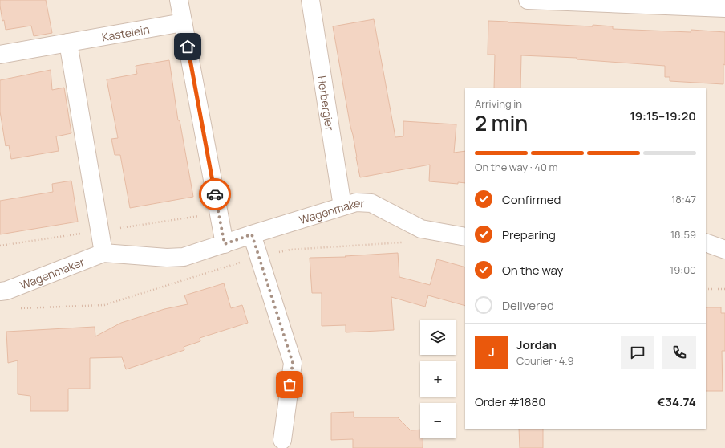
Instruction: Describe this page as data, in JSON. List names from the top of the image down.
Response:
{
  "streets": {
    "street": ["Kastelein", "Herbergier", "Wagenmaker"]
  },
  "crossings": [
    ["Herbergier", "Wagenmaker"]
  ],
  "page": {
    "heading": ["2 min", "Arriving in", "19:15–19:20"],
    "panel": [
      "Jordan",
      "Courier · 4.9",
      "Order #1880",
      "€34.74"
    ],
    "bar": "On the way · 40 m",
    "list": [
      ["Confirmed", "18:47"],
      ["Preparing", "18:59"],
      ["On the way", "19:00"],
      "Delivered"
    ],
    "map_buttons": ["+", "−"],
    "round": "J"
  }
}
